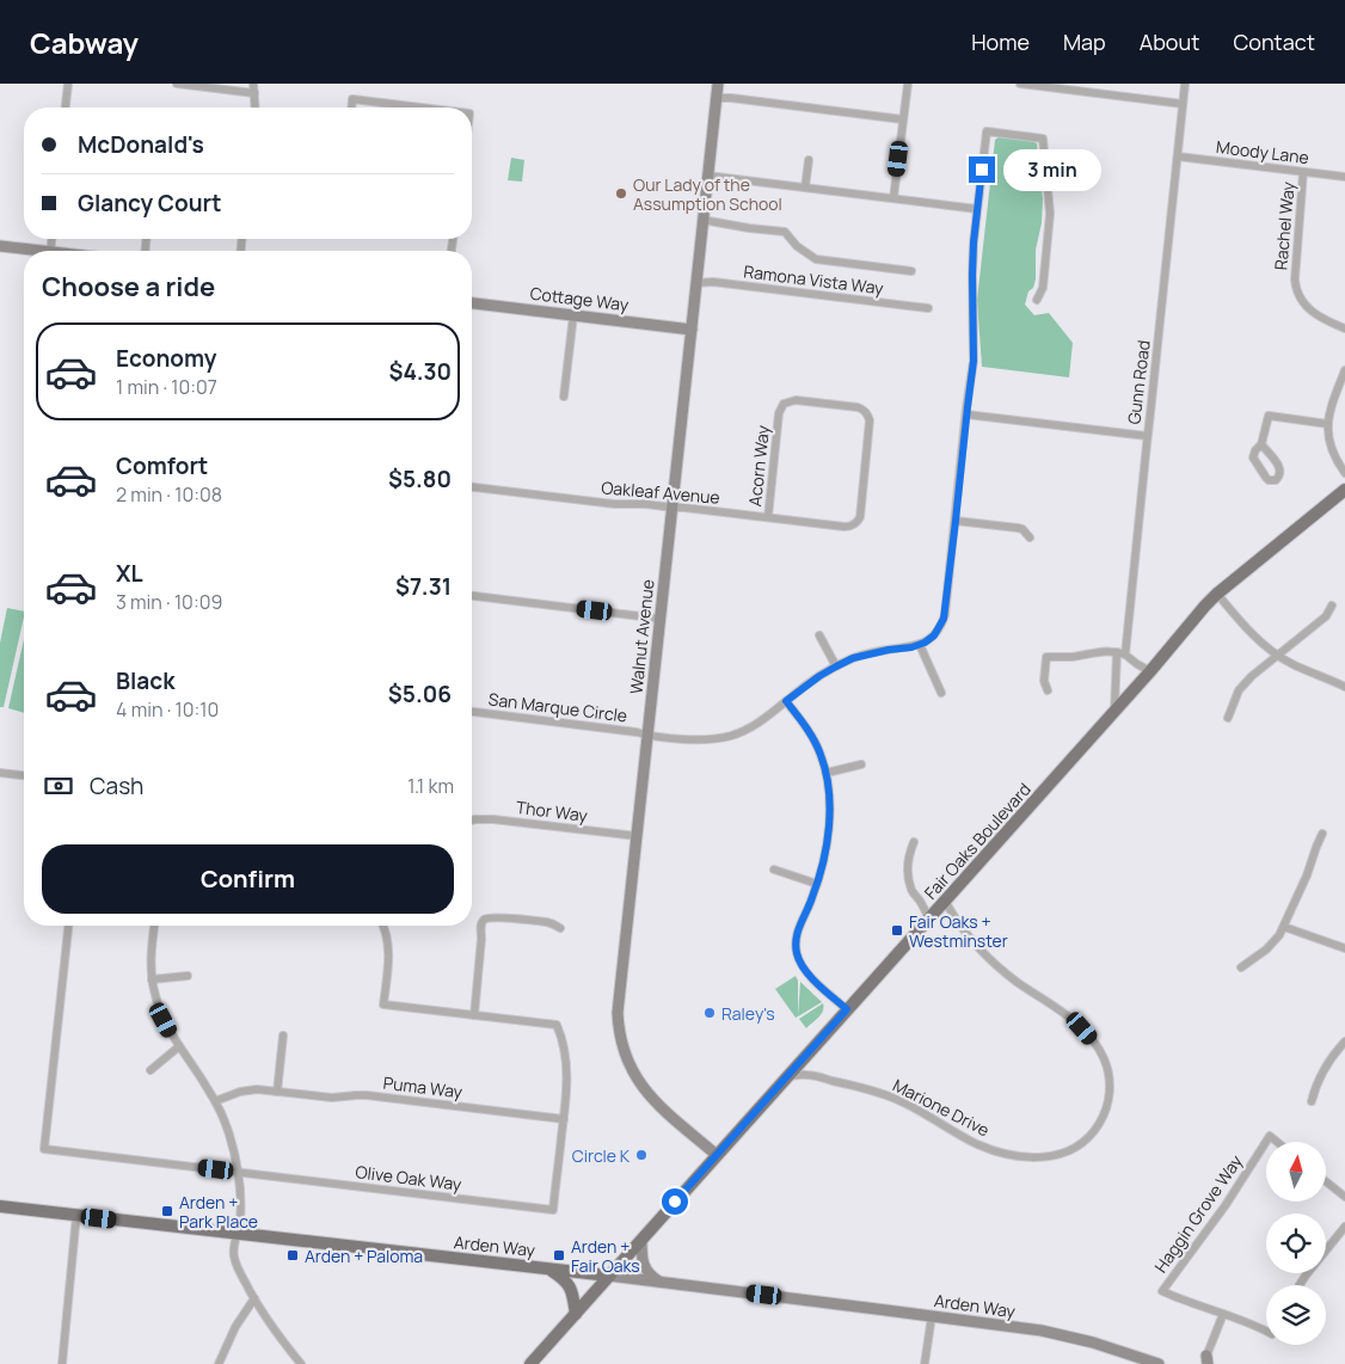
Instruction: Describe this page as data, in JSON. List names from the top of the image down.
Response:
{
  "streets": {
    "main road": [
      "Cottage Way",
      "Walnut Avenue",
      "Fair Oaks Boulevard",
      "Arden Way"
    ],
    "street": [
      "Moody Lane",
      "Rachel Way",
      "Ramona Vista Way",
      "Gunn Road",
      "Acorn Way",
      "Oakleaf Avenue",
      "San Marque Circle",
      "Thor Way",
      "Puma Way",
      "Marione Drive",
      "Olive Oak Way",
      "Haggin Grove Way"
    ]
  },
  "crossings": [
    ["Moody Lane", "Rachel Way"],
    ["Moody Lane", "Gunn Road"],
    ["Ramona Vista Way", "Walnut Avenue"],
    ["Cottage Way", "Walnut Avenue"],
    ["Gunn Road", "Fair Oaks Boulevard"],
    ["Acorn Way", "Oakleaf Avenue"],
    ["Oakleaf Avenue", "Walnut Avenue"],
    ["Walnut Avenue", "San Marque Circle"],
    ["Walnut Avenue", "Thor Way"],
    ["Walnut Avenue", "Fair Oaks Boulevard"],
    ["Fair Oaks Boulevard", "Marione Drive"],
    ["Fair Oaks Boulevard", "Arden Way"],
    ["Puma Way", "Olive Oak Way"]
  ],
  "places": {
    "other": ["Our Lady of the Assumption School", "Raley's", "Circle K"],
    "transit": [
      "Fair Oaks + Westminster",
      "Arden + Park Place",
      "Arden + Paloma",
      "Arden + Fair Oaks"
    ]
  },
  "north": "top",
  "page": {
    "header": "Cabway",
    "nav": [
      "Home",
      "Map",
      "About",
      "Contact"
    ],
    "banner": ["McDonald's", "Glancy Court"],
    "bubble": "3 min",
    "heading": "Choose a ride",
    "list": [
      {
        "name": "Economy",
        "note": "1 min · 10:07",
        "value": "$4.30"
      },
      {
        "name": "Comfort",
        "note": "2 min · 10:08",
        "value": "$5.80"
      },
      {
        "name": "XL",
        "note": "3 min · 10:09",
        "value": "$7.31"
      },
      {
        "name": "Black",
        "note": "4 min · 10:10",
        "value": "$5.06"
      }
    ],
    "pay": ["Cash", "1.1 km"],
    "buttons": "Confirm"
  }
}
